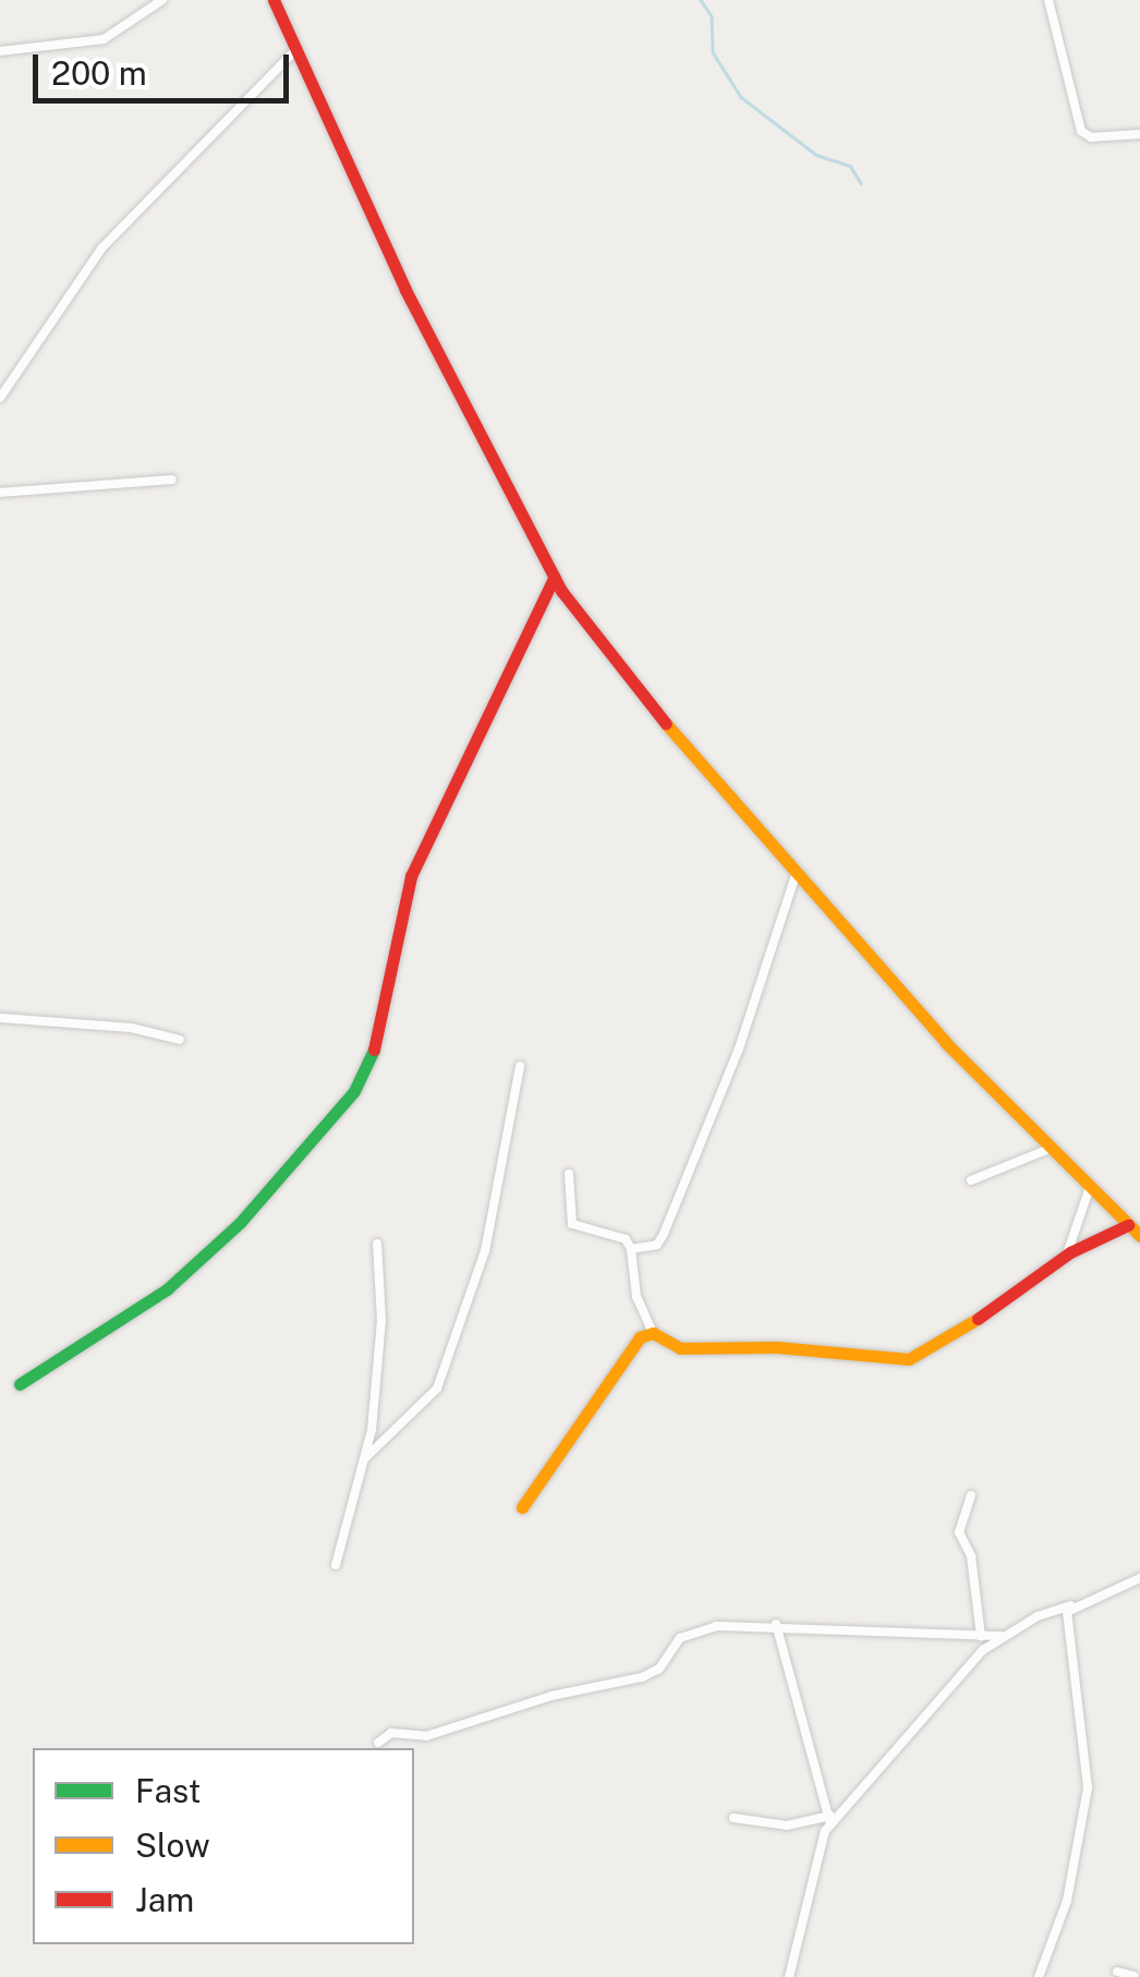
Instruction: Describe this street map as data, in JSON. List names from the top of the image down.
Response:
{
  "legend": ["Fast", "Slow", "Jam"],
  "scale_bar": "200 m"
}
